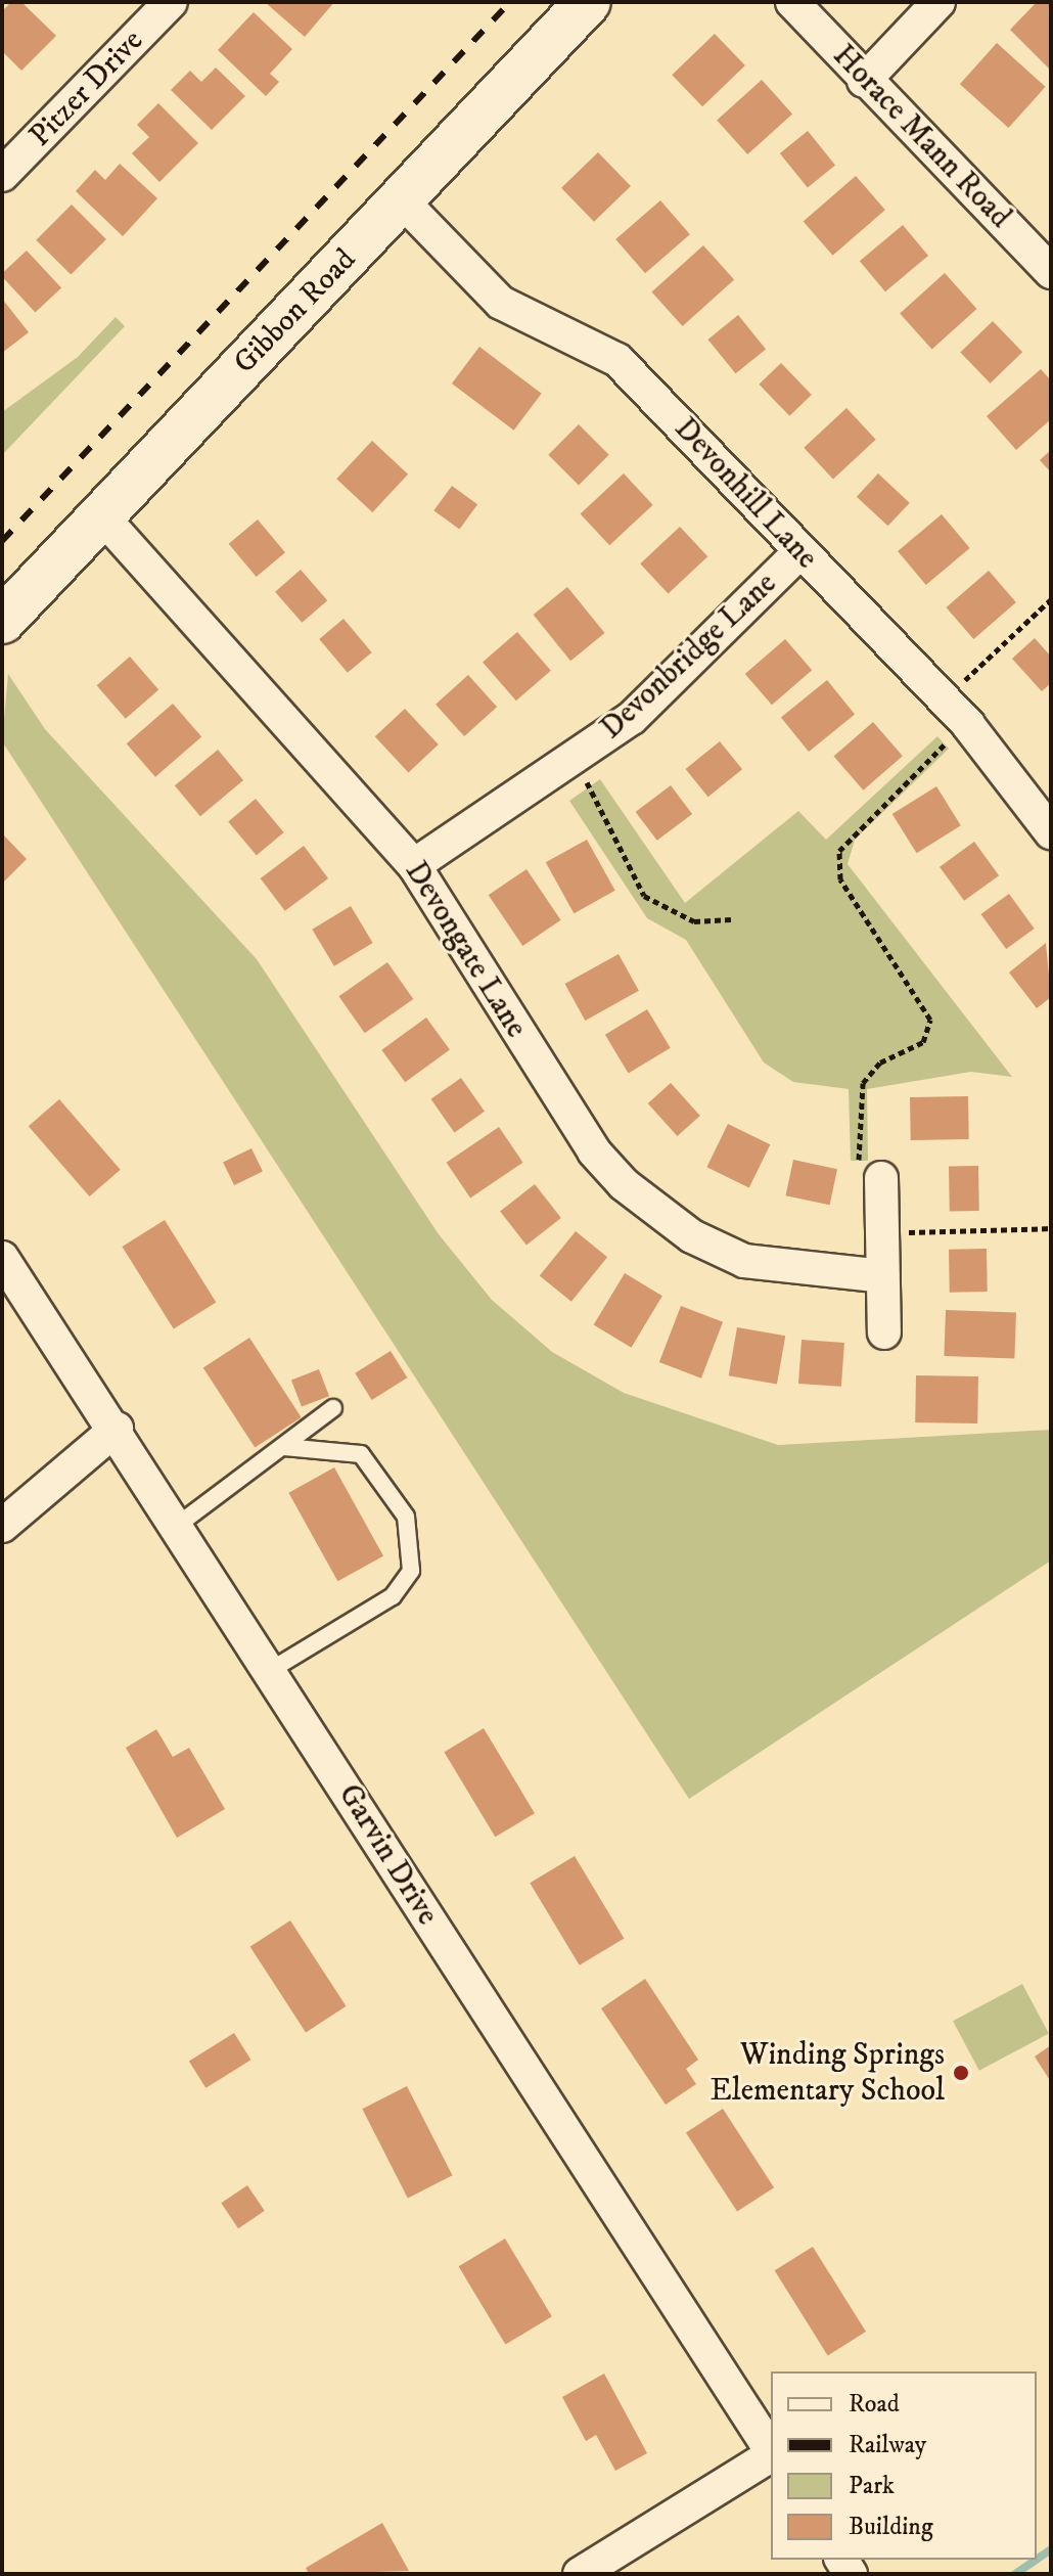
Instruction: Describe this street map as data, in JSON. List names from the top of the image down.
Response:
{
  "streets": {
    "main road": ["Gibbon Road"],
    "street": [
      "Pitzer Drive",
      "Horace Mann Road",
      "Devonhill Lane",
      "Devonbridge Lane",
      "Devongate Lane",
      "Garvin Drive"
    ]
  },
  "crossings": [
    ["Gibbon Road", "Devonhill Lane"],
    ["Gibbon Road", "Devongate Lane"],
    ["Devonhill Lane", "Devonbridge Lane"],
    ["Devonbridge Lane", "Devongate Lane"]
  ],
  "places": ["Winding Springs Elementary School"],
  "legend": [
    "Road",
    "Railway",
    "Park",
    "Building"
  ]
}
